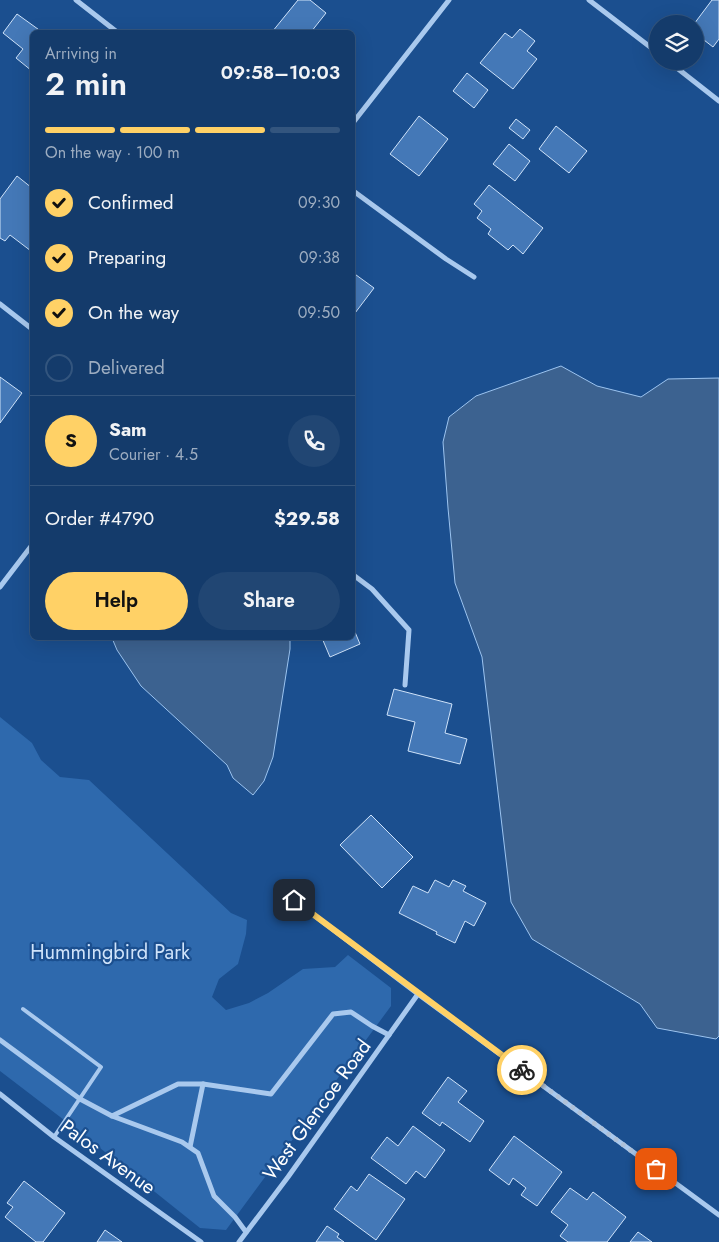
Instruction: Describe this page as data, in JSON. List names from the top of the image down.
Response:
{
  "streets": {
    "street": ["West Glencoe Road", "Palos Avenue"]
  },
  "parks": ["Hummingbird Park"],
  "page": {
    "heading": ["2 min", "Arriving in", "09:58–10:03"],
    "panel": [
      "Sam",
      "Courier · 4.5",
      "Order #4790",
      "$29.58"
    ],
    "bar": "On the way · 100 m",
    "list": [
      ["Confirmed", "09:30"],
      ["Preparing", "09:38"],
      ["On the way", "09:50"],
      "Delivered"
    ],
    "round": "S",
    "buttons": ["Help", "Share"]
  }
}
